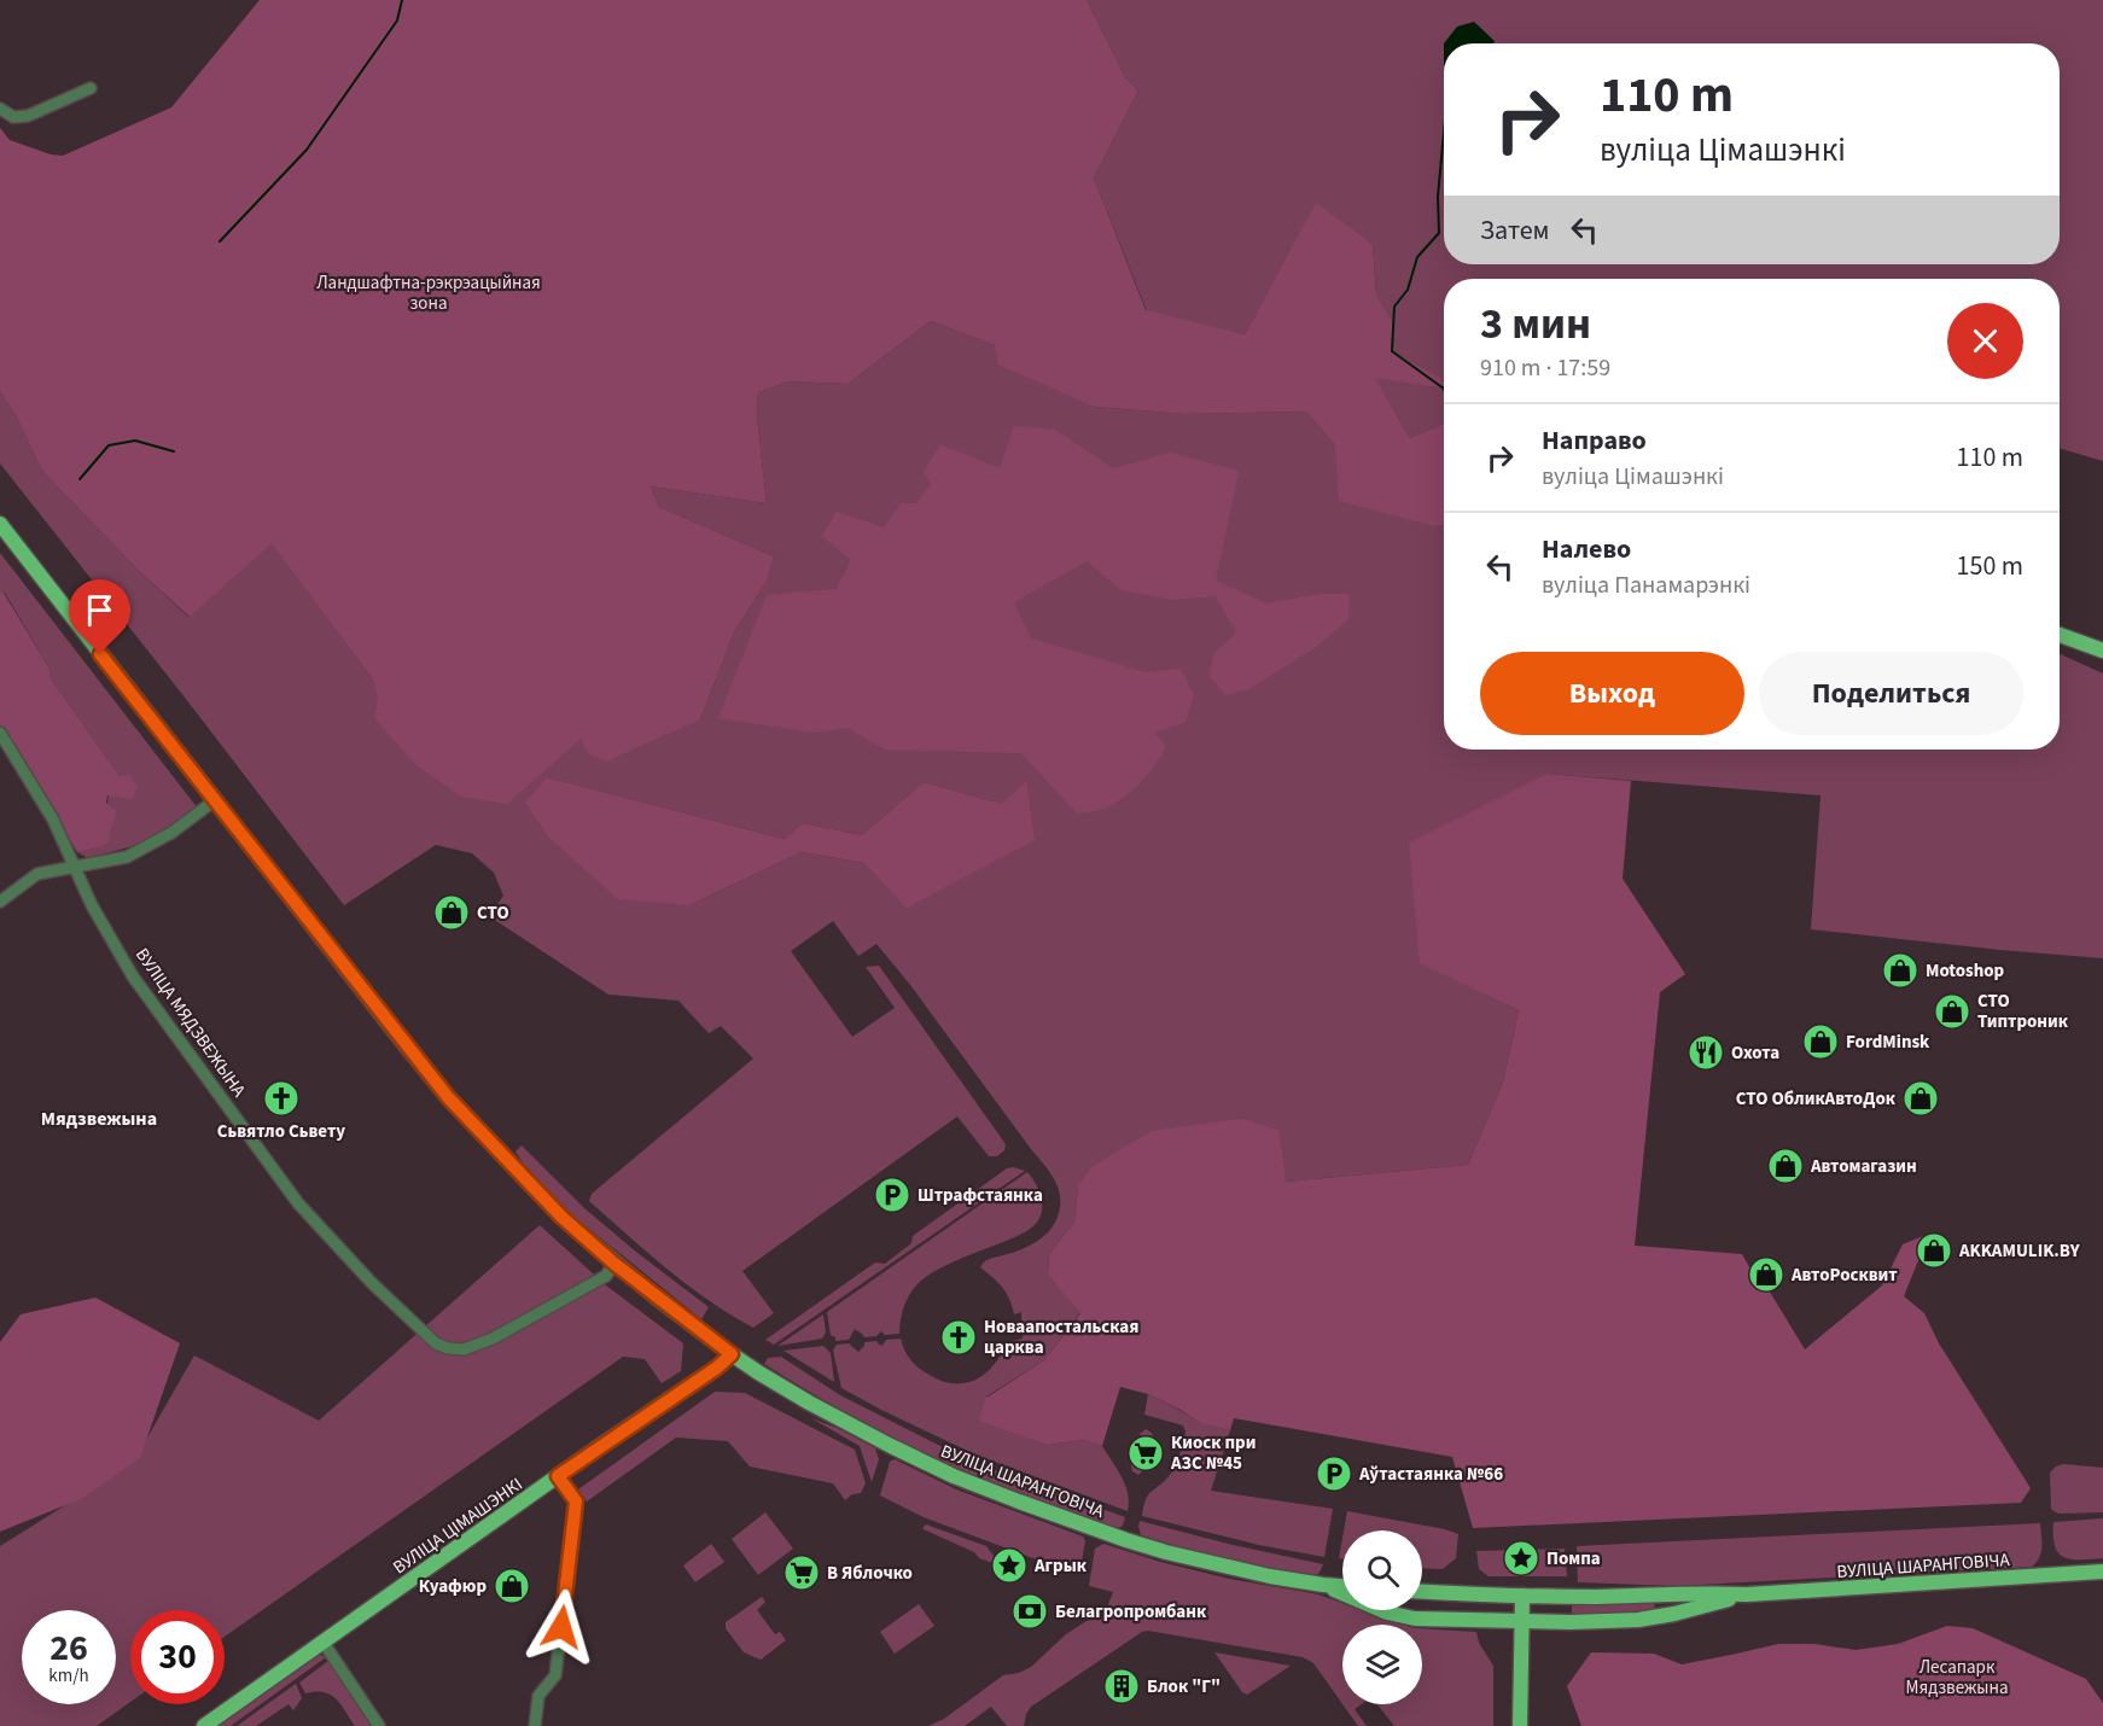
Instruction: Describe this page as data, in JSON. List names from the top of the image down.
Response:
{
  "streets": {
    "main road": ["ВУЛІЦА ШАРАНГОВІЧА", "ВУЛІЦА ЦІМАШЭНКІ"],
    "street": ["ВУЛІЦА МЯДЗВЕЖЫНА"]
  },
  "crossings": [
    ["ВУЛІЦА МЯДЗВЕЖЫНА", "ВУЛІЦА ШАРАНГОВІЧА"],
    ["ВУЛІЦА ШАРАНГОВІЧА", "ВУЛІЦА ЦІМАШЭНКІ"]
  ],
  "districts": ["Мядзвежына"],
  "parks": ["Ландшафтна-рэкрэацыйная зона", "Лесапарк Мядзвежына"],
  "places": {
    "shop": [
      "СТО",
      "Motoshop",
      "СТО Типтроник",
      "FordMinsk",
      "СТО ОбликАвтоДок",
      "Автомагазин",
      "AKKAMULIK.BY",
      "АвтоРосквит",
      "Куафюр"
    ],
    "restaurant": ["Охота"],
    "church": ["Сьвятло Сьвету", "Новаапостальская царква"],
    "parking": ["Штрафстаянка", "Аўтастаянка №66"],
    "supermarket": ["Киоск при АЗС №45", "В Яблочко"],
    "place": ["Помпа", "Агрык"],
    "bank": ["Белагропромбанк"],
    "building": ["Блок \"Г\""]
  },
  "page": {
    "turn": ["110 m", "вуліца Цімашэнкі"],
    "then": "Затем",
    "heading": ["3 мин", "910 m · 17:59"],
    "list": [
      {
        "name": "Направо",
        "note": "вуліца Цімашэнкі",
        "value": "110 m"
      },
      {
        "name": "Налево",
        "note": "вуліца Панамарэнкі",
        "value": "150 m"
      }
    ],
    "buttons": ["Выход", "Поделиться"],
    "speed": "26 km/h",
    "limit": "30"
  }
}
